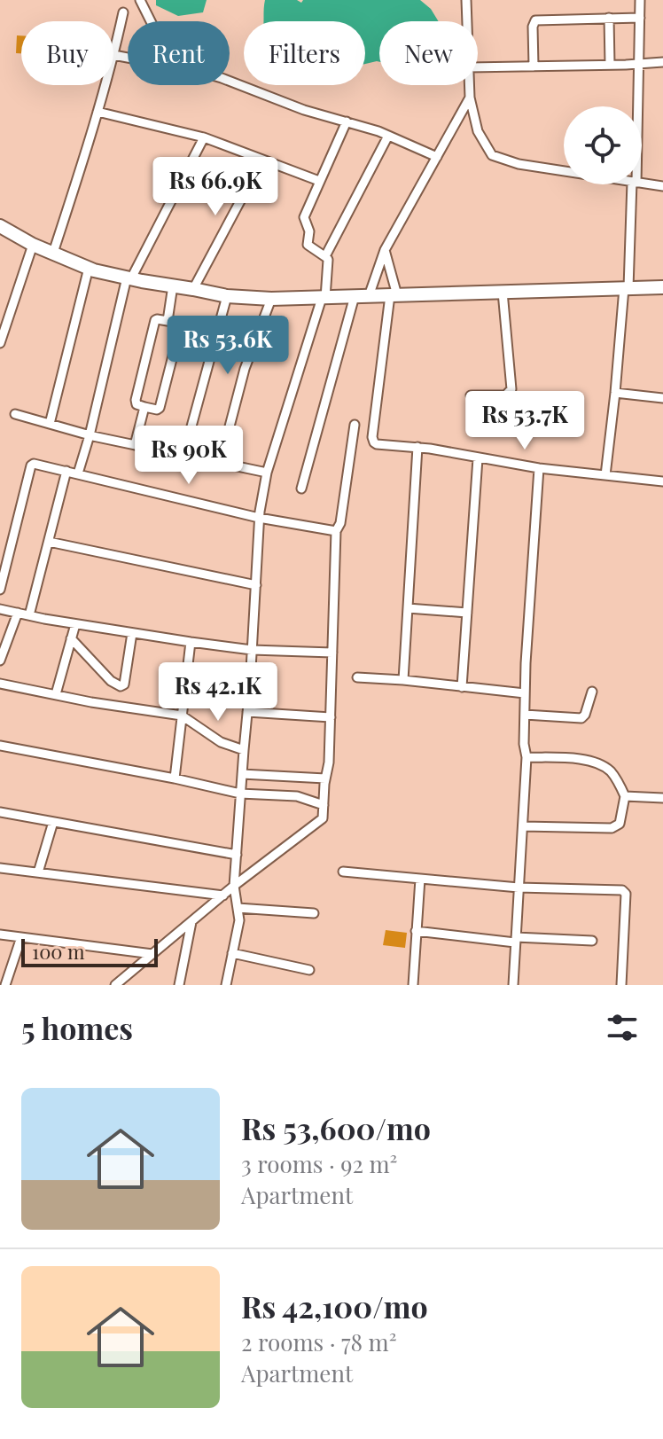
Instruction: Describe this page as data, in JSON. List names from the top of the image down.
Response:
{
  "scale_bar": "100 m",
  "page": {
    "chip": [
      "Buy",
      "Rent",
      "Filters",
      "New"
    ],
    "price": [
      "Rs 66.9K",
      "Rs 53.6K",
      "Rs 53.7K",
      "Rs 90K",
      "Rs 42.1K"
    ],
    "scale": "100 m",
    "heading": "5 homes",
    "list": [
      {
        "name": "Rs 53,600/mo",
        "note": "3 rooms · 92 m² · Apartment"
      },
      {
        "name": "Rs 42,100/mo",
        "note": "2 rooms · 78 m² · Apartment"
      }
    ]
  }
}
